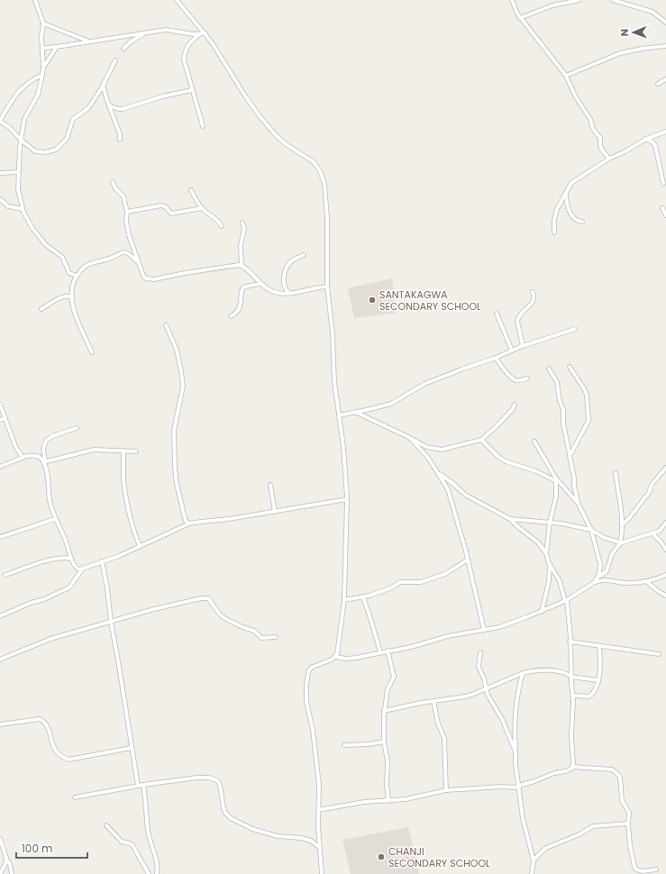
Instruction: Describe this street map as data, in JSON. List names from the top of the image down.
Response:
{
  "places": ["SANTAKAGWA SECONDARY SCHOOL", "CHANJI SECONDARY SCHOOL"],
  "scale_bar": "100 m",
  "north": "left"
}
